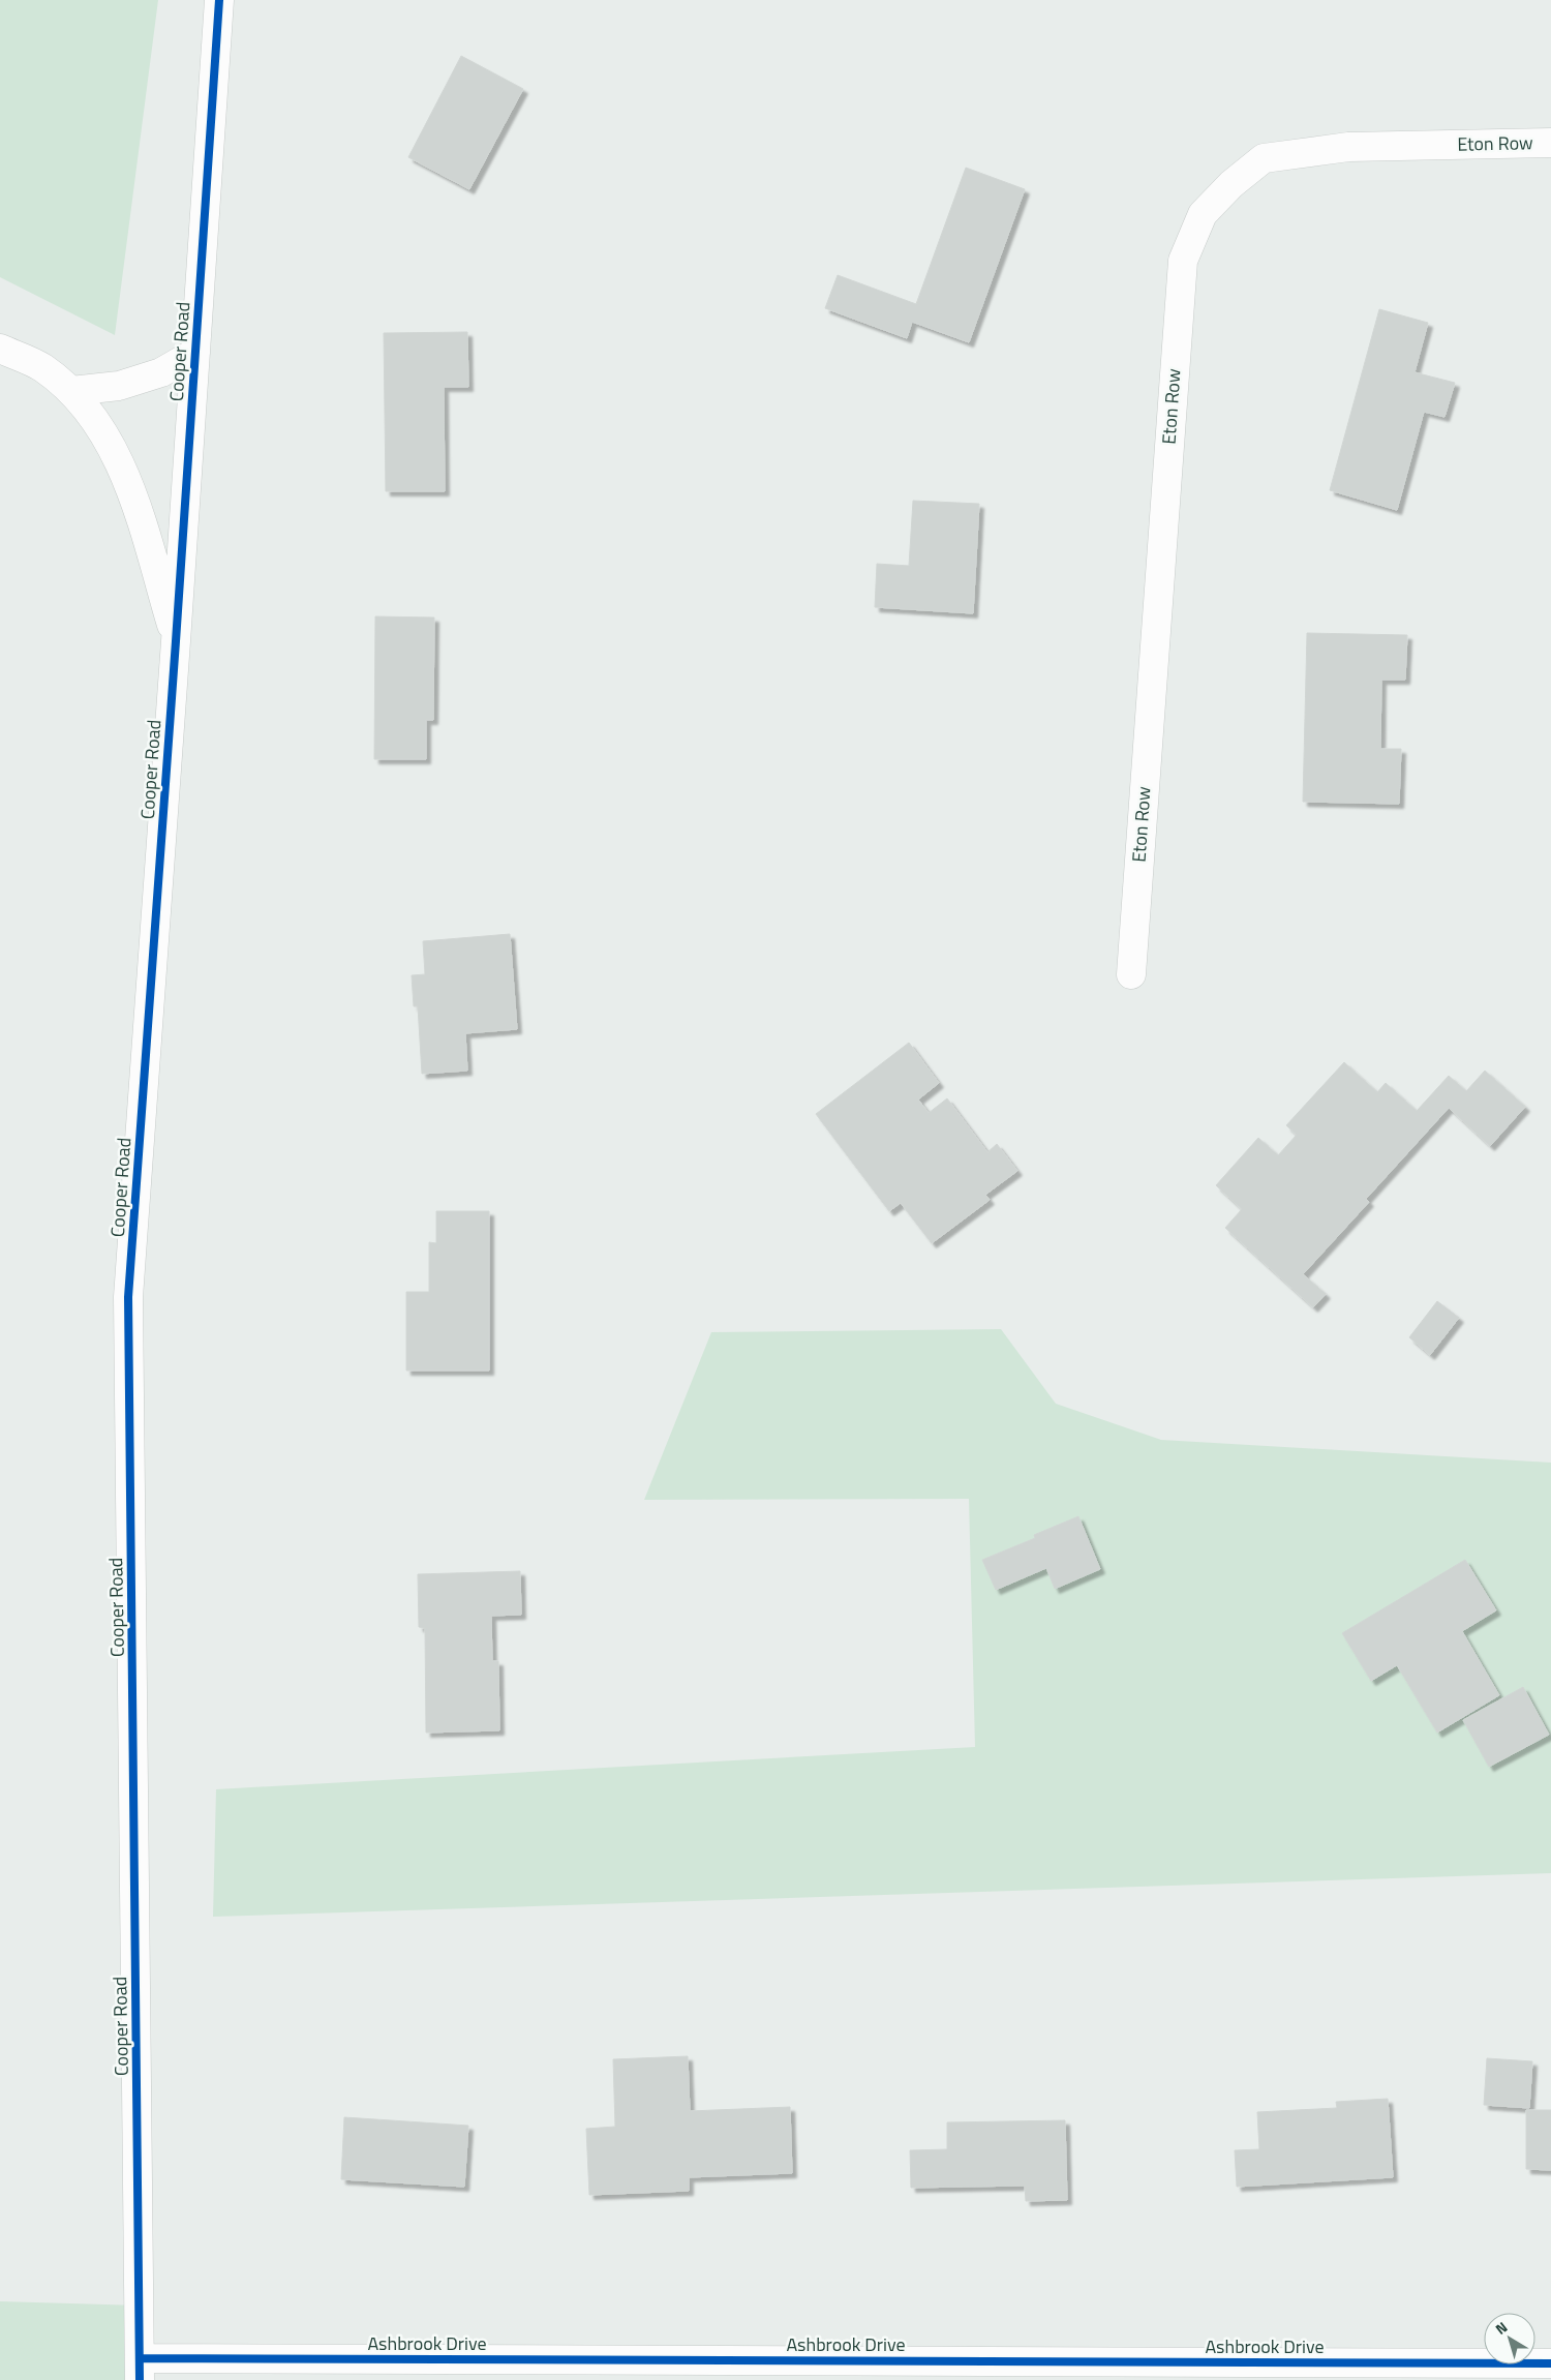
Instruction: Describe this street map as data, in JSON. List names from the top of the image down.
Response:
{
  "streets": {
    "street": ["Eton Row", "Cooper Road", "Ashbrook Drive"]
  },
  "crossings": [
    ["Cooper Road", "Ashbrook Drive"]
  ],
  "north": "top left"
}
